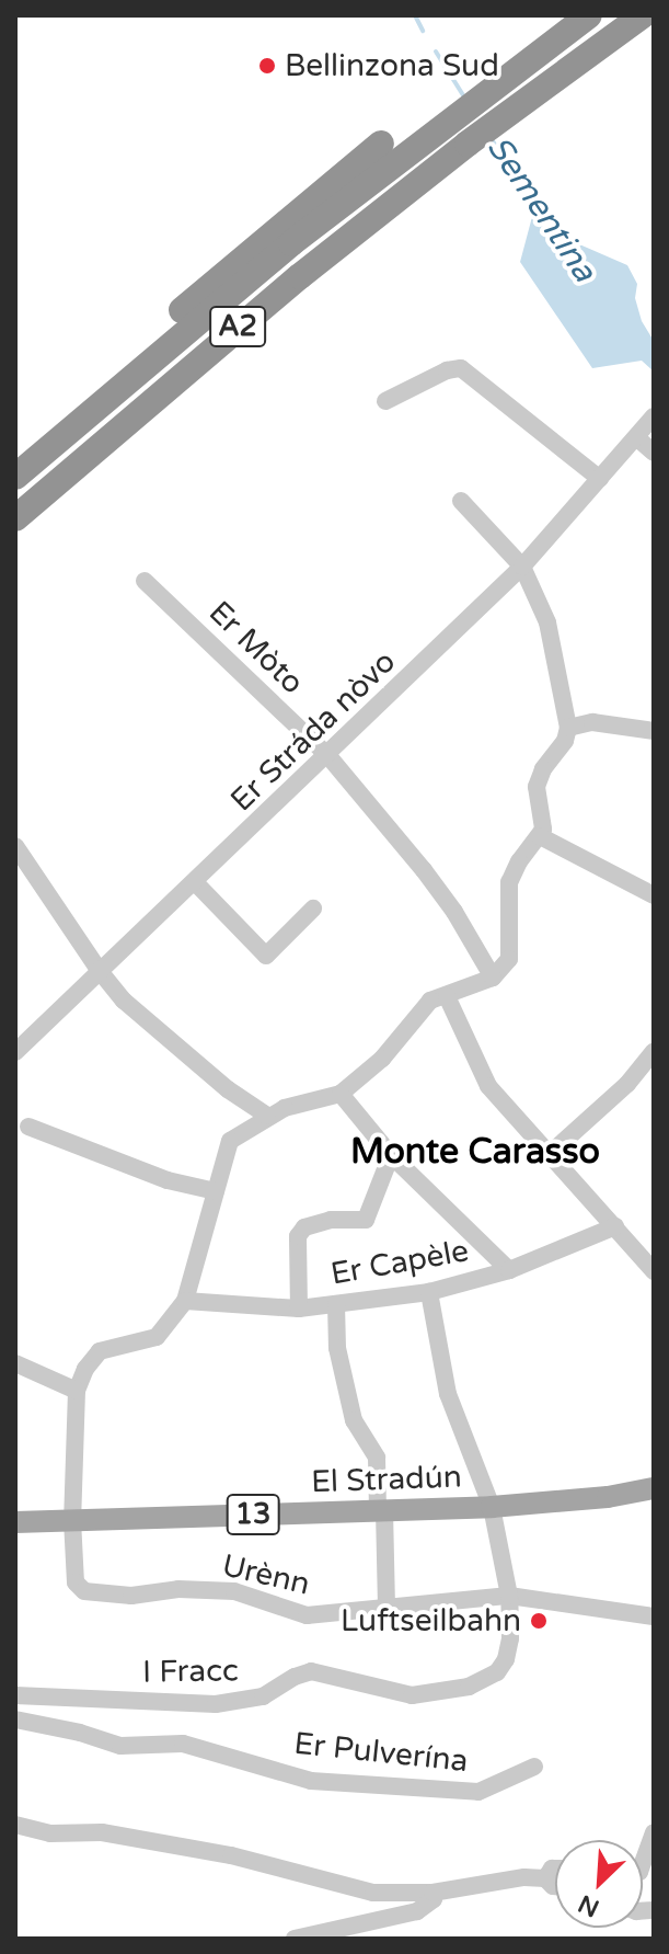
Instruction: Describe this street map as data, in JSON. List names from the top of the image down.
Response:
{
  "streets": {
    "highway": ["A2"],
    "main road": ["El Stradún", "13"],
    "street": [
      "Er Mòto",
      "Er Stráda nòvo",
      "Er Capèle",
      "Urènn",
      "I Fracc",
      "Er Pulverína"
    ]
  },
  "crossings": [
    ["Er Mòto", "Er Stráda nòvo"],
    ["Er Capèle", "I Fracc"],
    ["El Stradún", "Urènn"],
    ["El Stradún", "I Fracc"],
    ["Urènn", "I Fracc"]
  ],
  "districts": ["Monte Carasso"],
  "water": ["Sementina"],
  "places": ["Bellinzona Sud", "Luftseilbahn"],
  "north": "bottom left"
}
